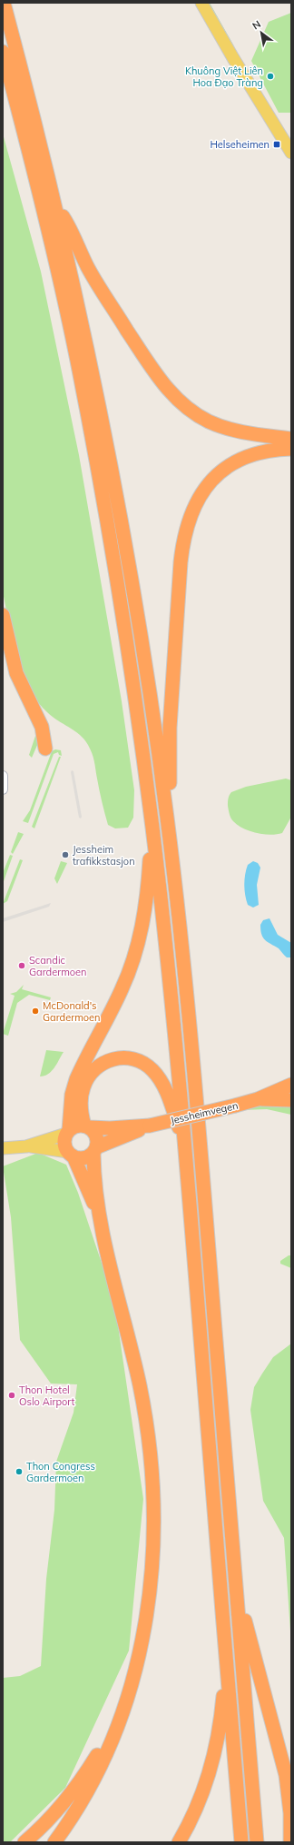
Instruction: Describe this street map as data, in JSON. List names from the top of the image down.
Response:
{
  "streets": {
    "highway": ["Jessheimvegen"]
  },
  "places": {
    "other": [
      "Khuông Việt Liên Hoa Đạo Tràng",
      "Jessheim trafikkstasjon",
      "Scandic Gardermoen",
      "McDonald's Gardermoen",
      "Thon Hotel Oslo Airport",
      "Thon Congress Gardermoen"
    ],
    "transit": ["Helseheimen"]
  },
  "north": "top left"
}
